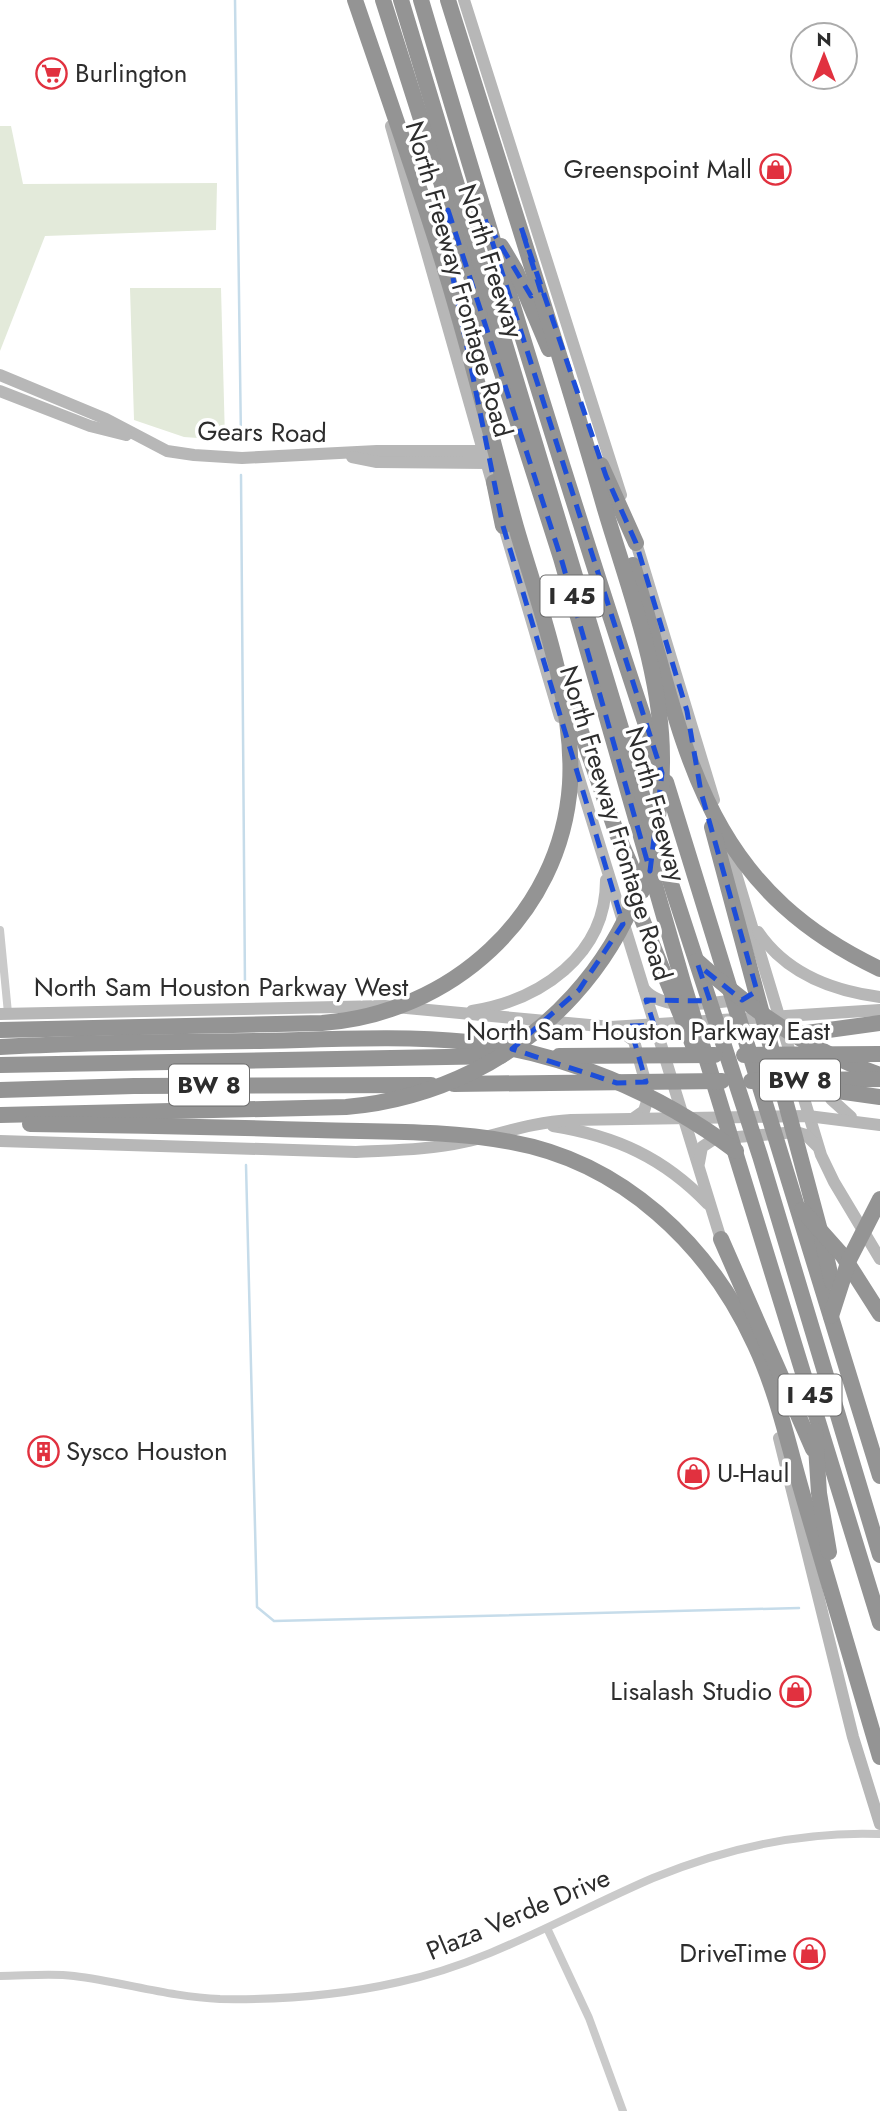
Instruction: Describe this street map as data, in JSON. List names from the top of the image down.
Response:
{
  "streets": {
    "highway": [
      "North Freeway",
      "I 45",
      "North Sam Houston Parkway East",
      "BW 8"
    ],
    "main road": ["North Freeway Frontage Road", "Gears Road", "North Sam Houston Parkway West"],
    "street": ["Plaza Verde Drive"]
  },
  "crossings": [
    ["North Freeway", "I 45"],
    ["North Freeway Frontage Road", "Gears Road"],
    ["North Freeway Frontage Road", "North Sam Houston Parkway West"],
    ["North Sam Houston Parkway West", "North Sam Houston Parkway East"]
  ],
  "places": {
    "supermarket": ["Burlington"],
    "shop": [
      "Greenspoint Mall",
      "U-Haul",
      "Lisalash Studio",
      "DriveTime"
    ],
    "building": ["Sysco Houston"]
  },
  "north": "top"
}
